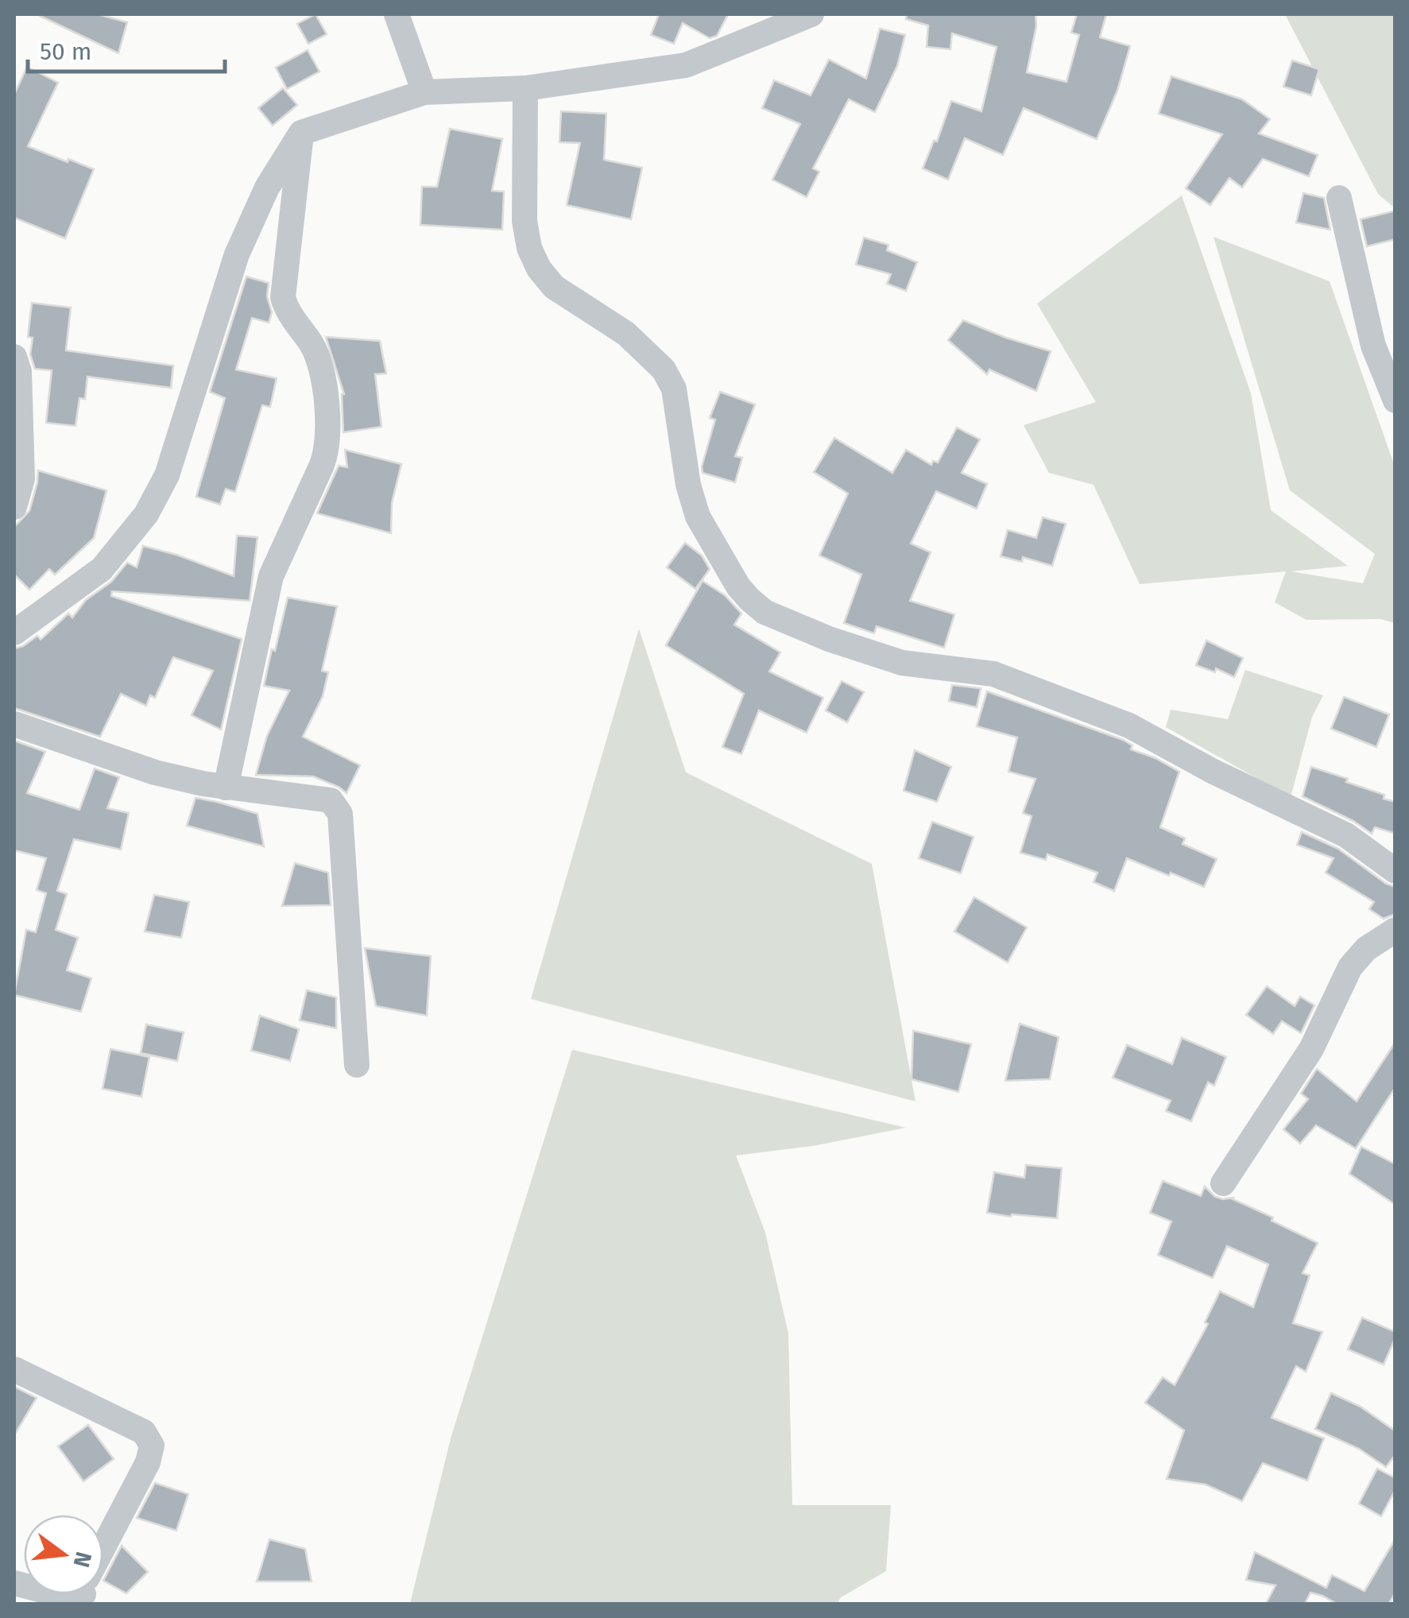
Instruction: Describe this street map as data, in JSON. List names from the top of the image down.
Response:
{
  "scale_bar": "50 m",
  "north": "right"
}
